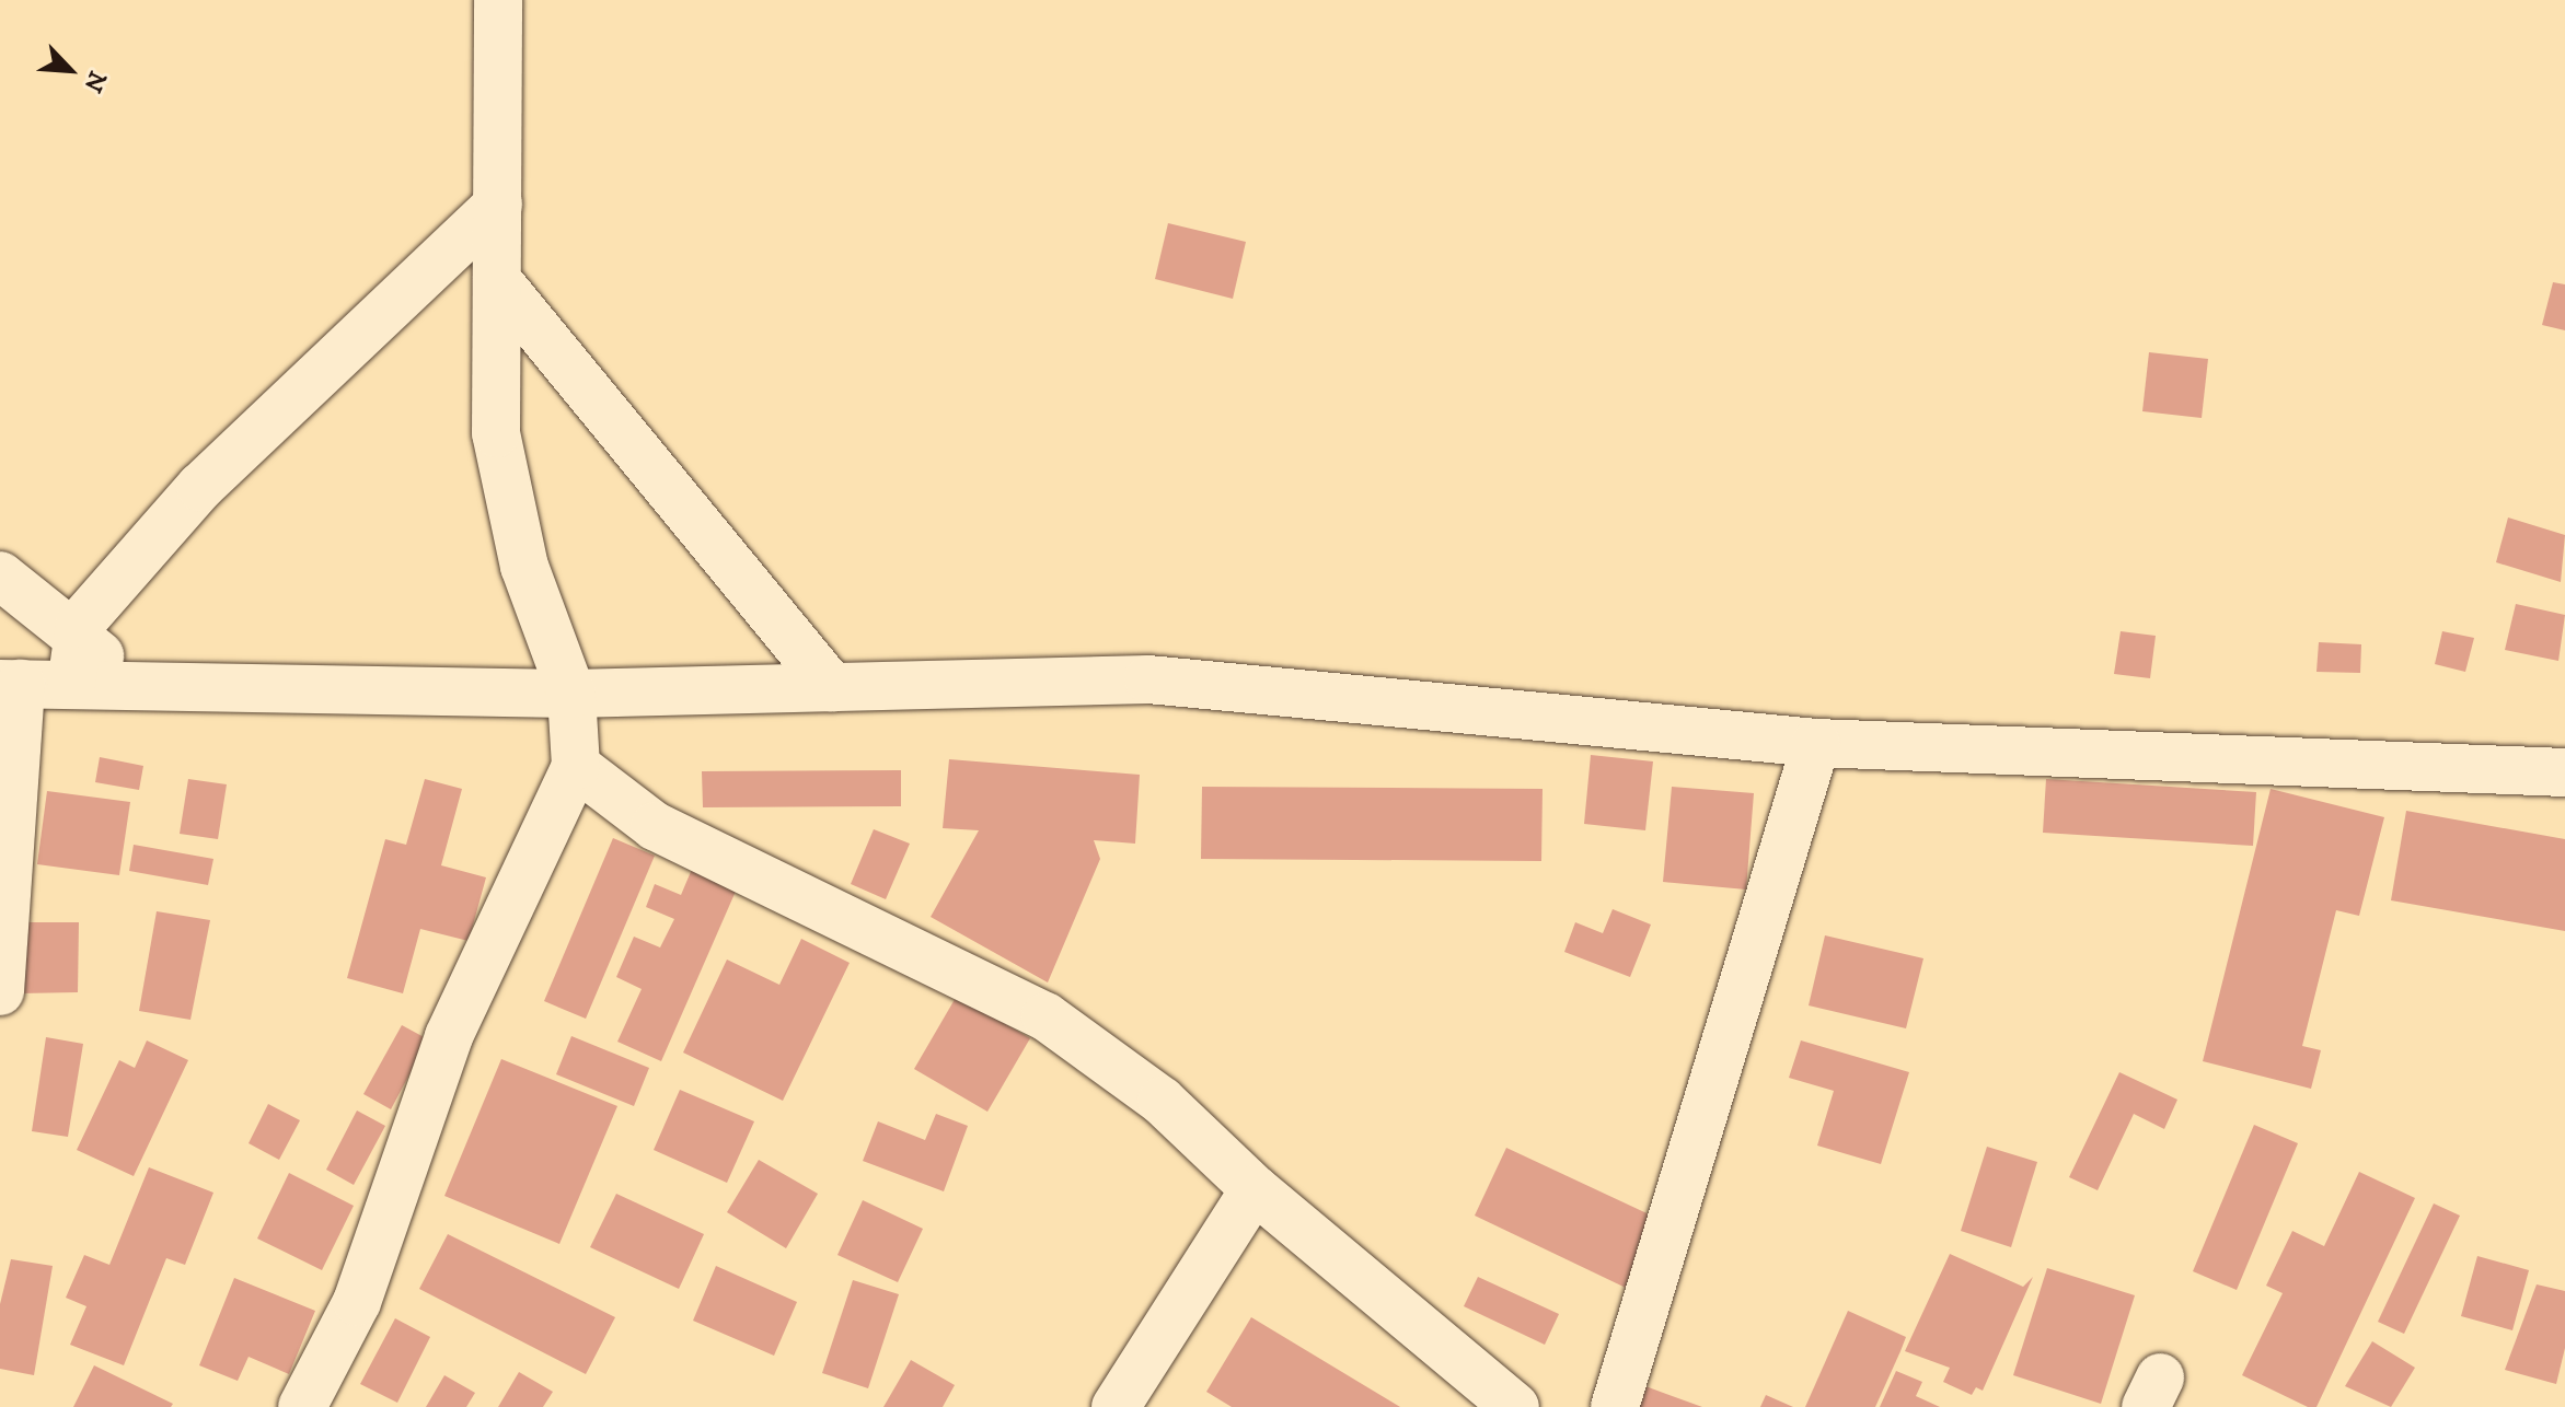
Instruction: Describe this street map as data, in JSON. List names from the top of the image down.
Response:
{
  "north": "bottom right"
}
